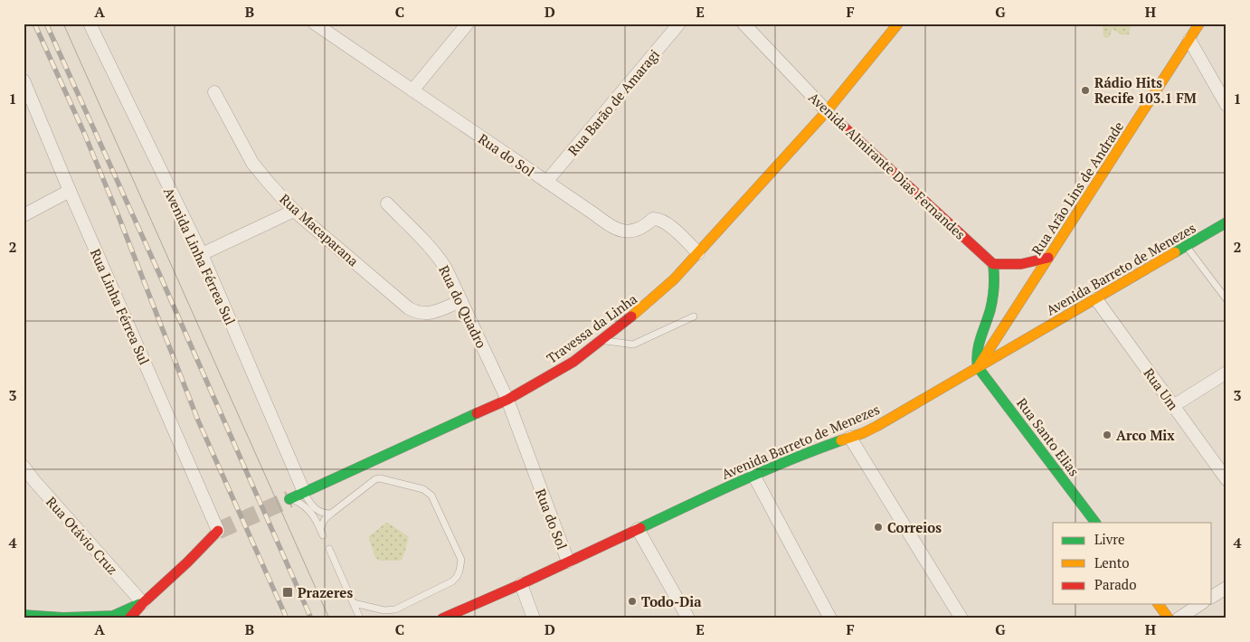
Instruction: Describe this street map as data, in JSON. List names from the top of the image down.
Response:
{
  "streets": {
    "main road": [
      "Avenida Almirante Dias Fernandes",
      "Rua Arão Lins de Andrade",
      "Avenida Barreto de Menezes",
      "Travessa da Linha",
      "Rua Santo Elias"
    ],
    "street": [
      "Rua Barão de Amaragi",
      "Rua do Sol",
      "Rua Macaparana",
      "Avenida Linha Férrea Sul",
      "Rua Linha Férrea Sul",
      "Rua do Quadro",
      "Rua Um",
      "Rua Otávio Cruz"
    ]
  },
  "crossings": [
    ["Rua Barão de Amaragi", "Rua do Sol"],
    ["Rua do Sol", "Avenida Barreto de Menezes"],
    ["Rua do Sol", "Rua do Quadro"],
    ["Rua do Sol", "Travessa da Linha"],
    ["Avenida Almirante Dias Fernandes", "Travessa da Linha"],
    ["Rua Arão Lins de Andrade", "Avenida Barreto de Menezes"],
    ["Rua Arão Lins de Andrade", "Rua Santo Elias"],
    ["Rua Macaparana", "Rua do Quadro"],
    ["Avenida Linha Férrea Sul", "Travessa da Linha"],
    ["Avenida Barreto de Menezes", "Rua Um"],
    ["Avenida Barreto de Menezes", "Rua Santo Elias"],
    ["Rua do Quadro", "Travessa da Linha"]
  ],
  "places": {
    "other": [
      "Rádio Hits Recife 103.1 FM",
      "Arco Mix",
      "Correios",
      "Todo-Dia"
    ],
    "transit": ["Prazeres"]
  },
  "legend": ["Livre", "Lento", "Parado"],
  "grid": {
    "columns": [
      "A",
      "B",
      "C",
      "D",
      "E",
      "F",
      "G",
      "H"
    ],
    "rows": [
      "1",
      "2",
      "3",
      "4"
    ]
  }
}
